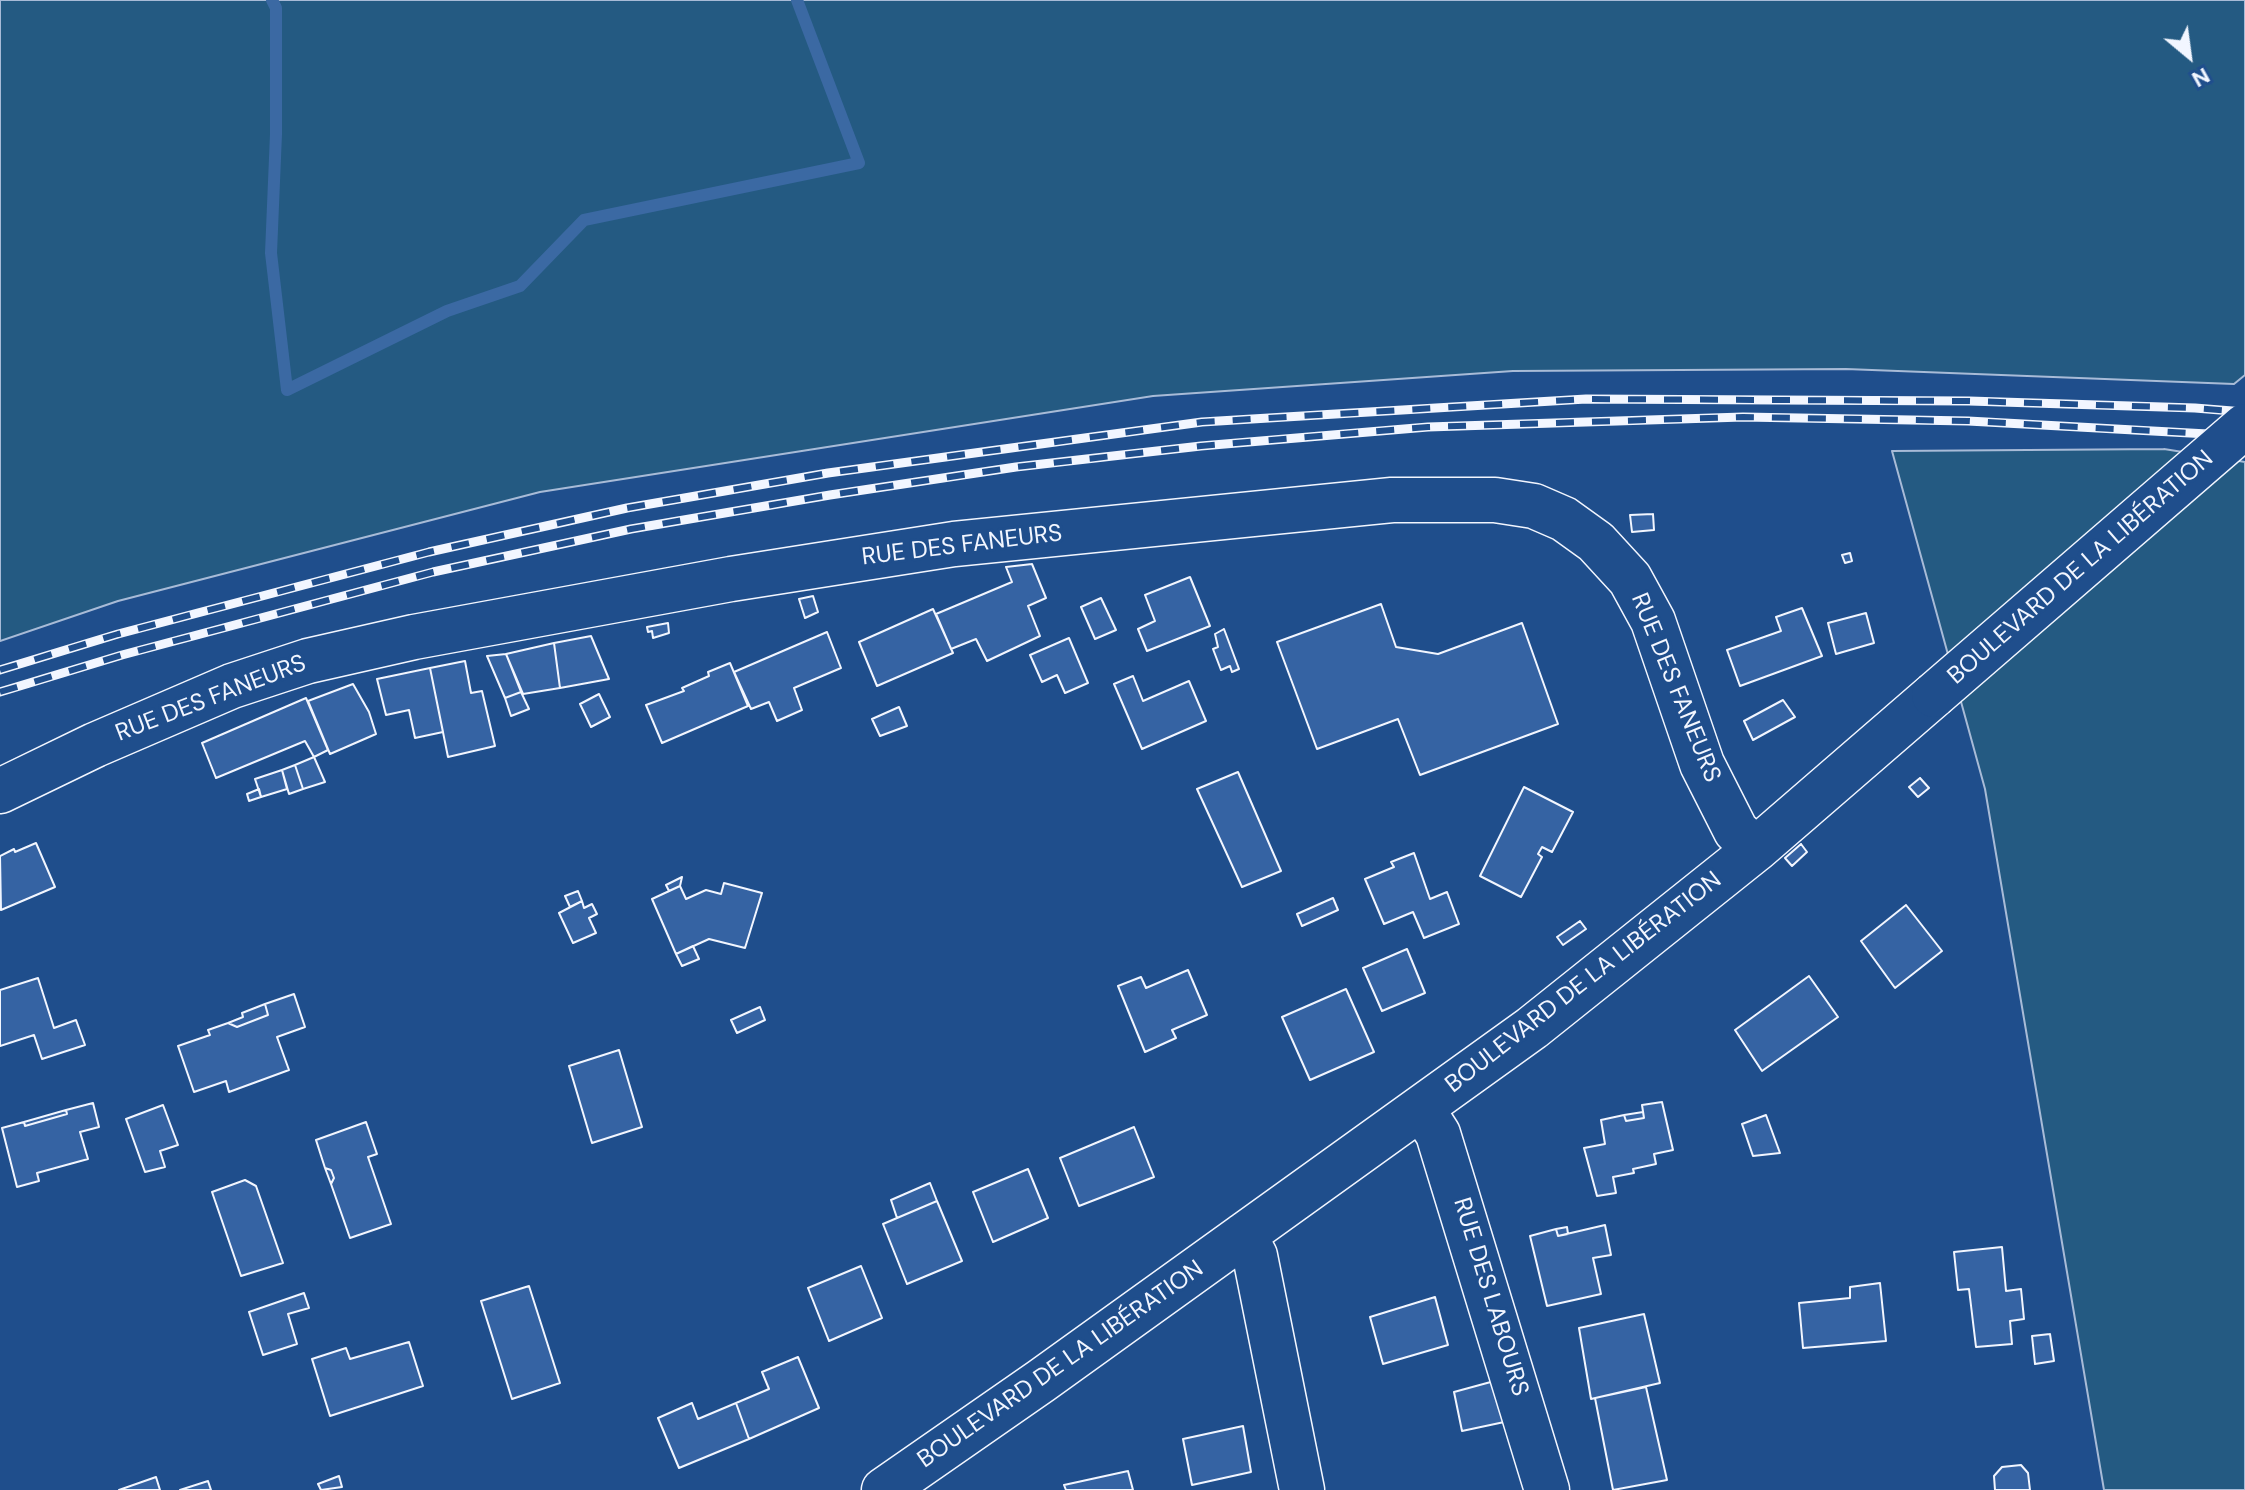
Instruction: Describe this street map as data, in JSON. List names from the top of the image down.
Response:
{
  "streets": {
    "street": ["RUE DES FANEURS", "BOULEVARD DE LA LIBÉRATION", "RUE DES LABOURS"]
  },
  "crossings": [
    ["RUE DES FANEURS", "BOULEVARD DE LA LIBÉRATION"],
    ["BOULEVARD DE LA LIBÉRATION", "RUE DES LABOURS"]
  ],
  "north": "bottom right"
}
